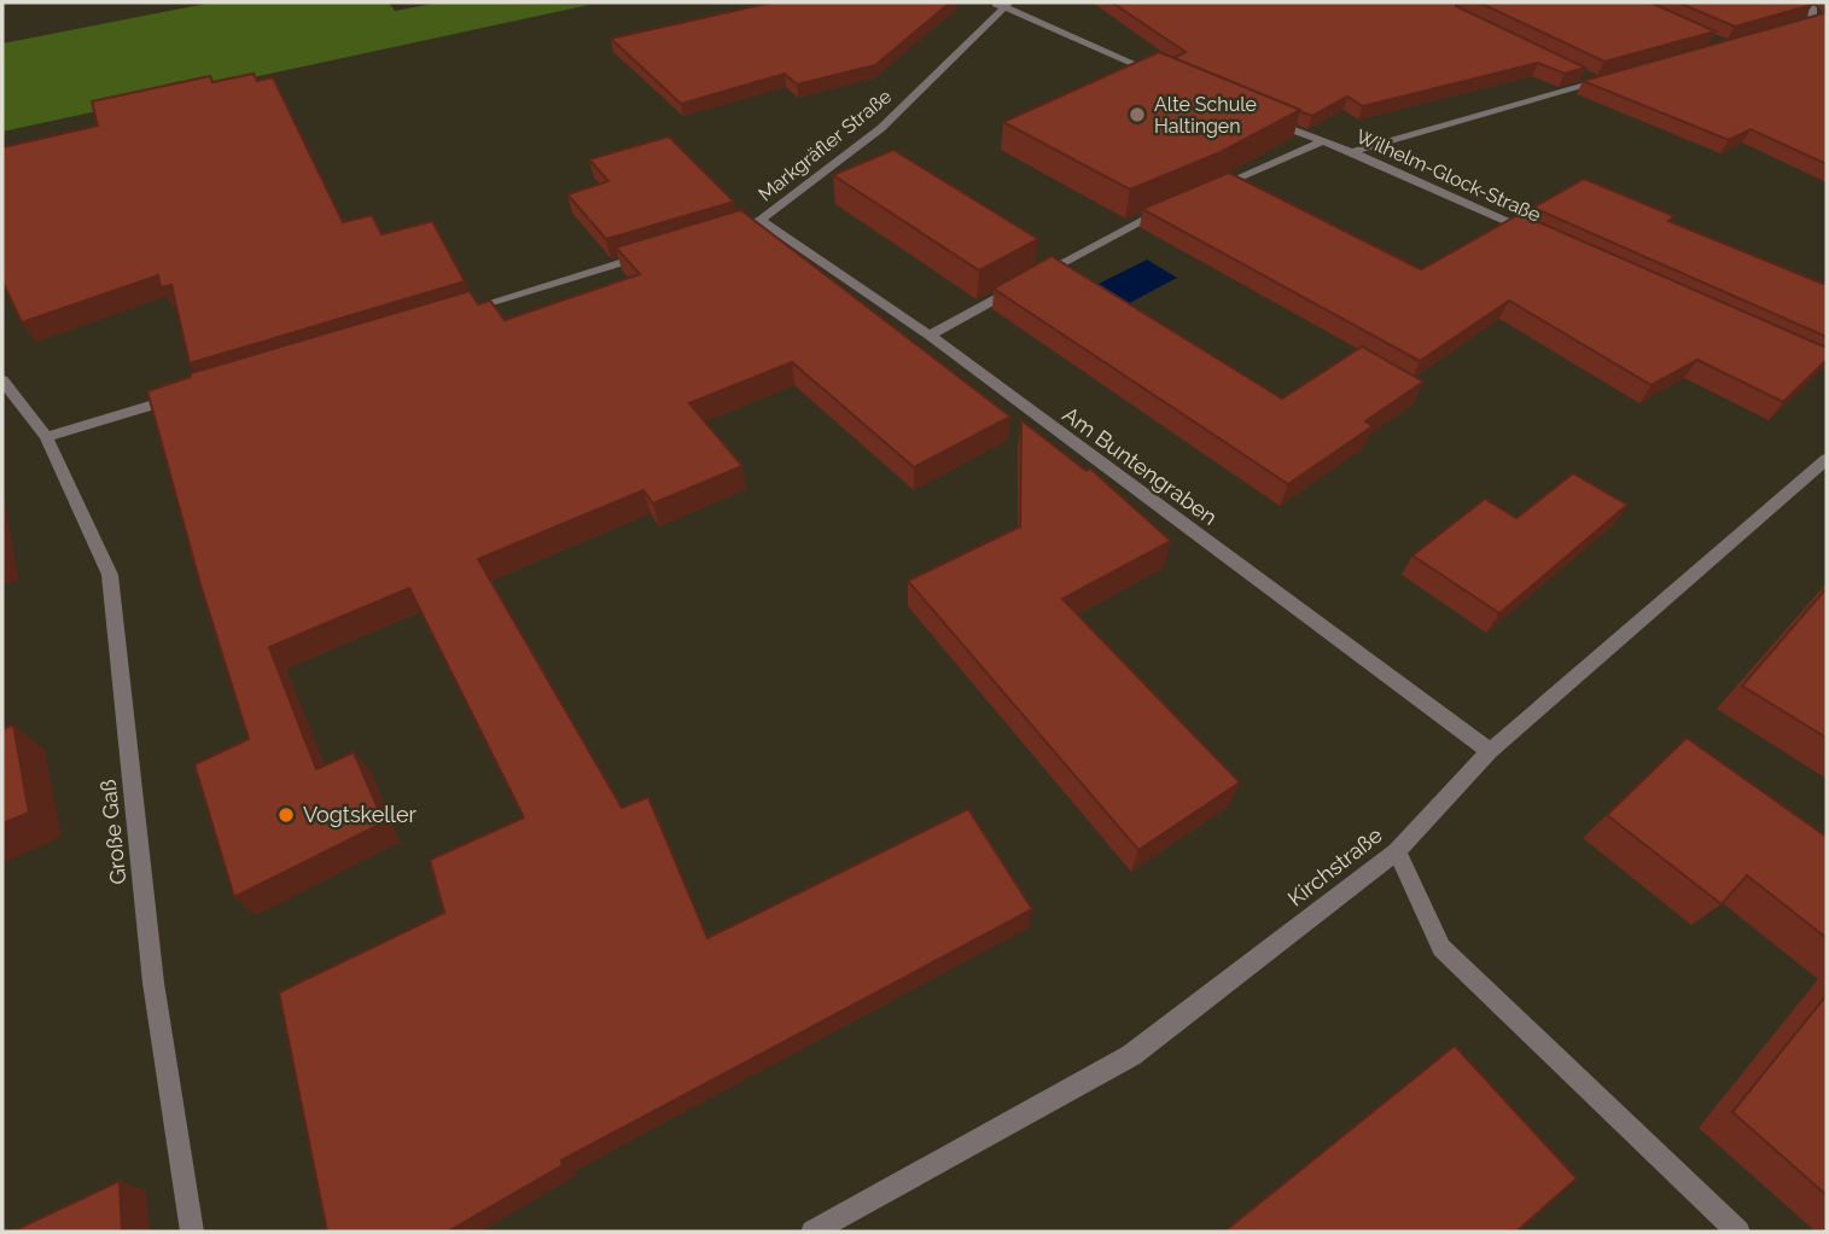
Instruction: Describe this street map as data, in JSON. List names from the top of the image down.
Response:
{
  "streets": {
    "street": [
      "Markgräfler Straße",
      "Wilhelm-Glock-Straße",
      "Am Buntengraben",
      "Große Gaß",
      "Kirchstraße"
    ]
  },
  "crossings": [
    ["Markgräfler Straße", "Am Buntengraben"],
    ["Am Buntengraben", "Kirchstraße"]
  ],
  "places": ["Alte Schule Haltingen", "Vogtskeller"]
}
